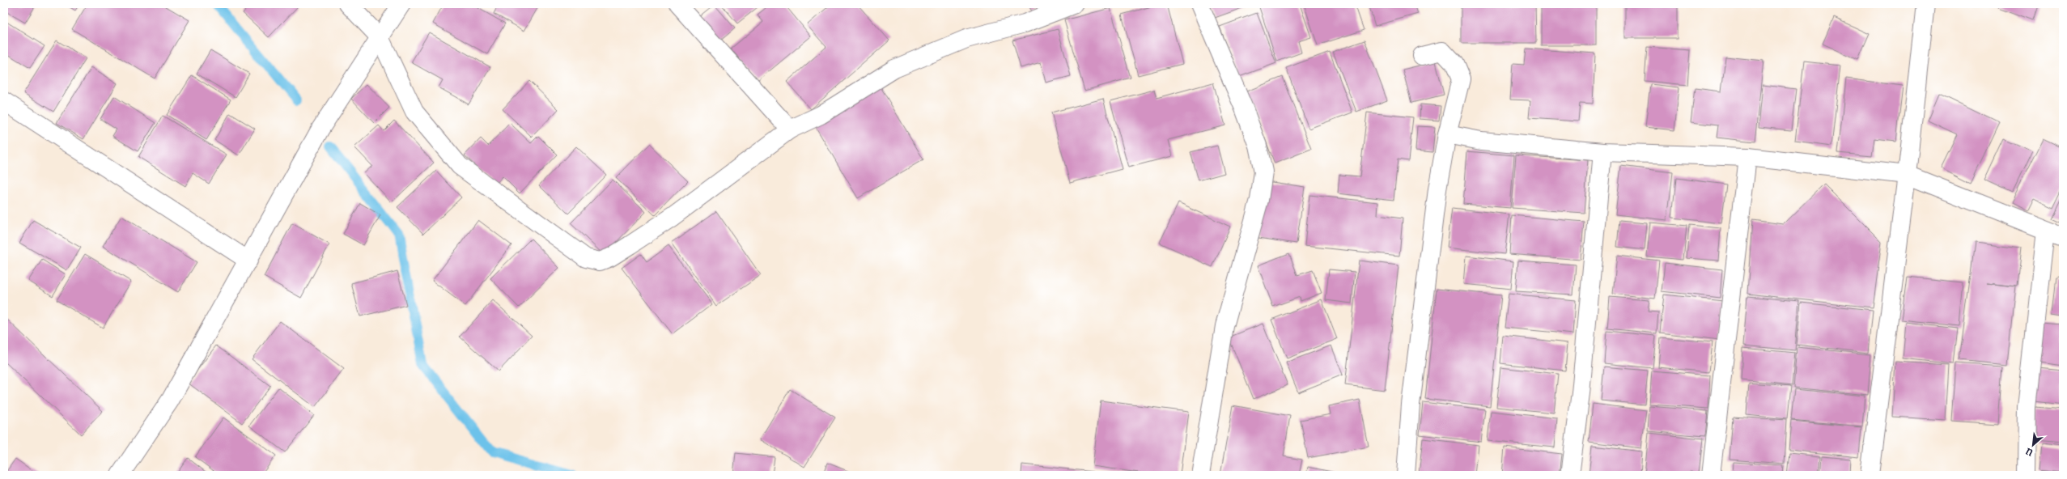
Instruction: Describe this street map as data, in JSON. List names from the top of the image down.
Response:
{
  "north": "bottom left"
}
